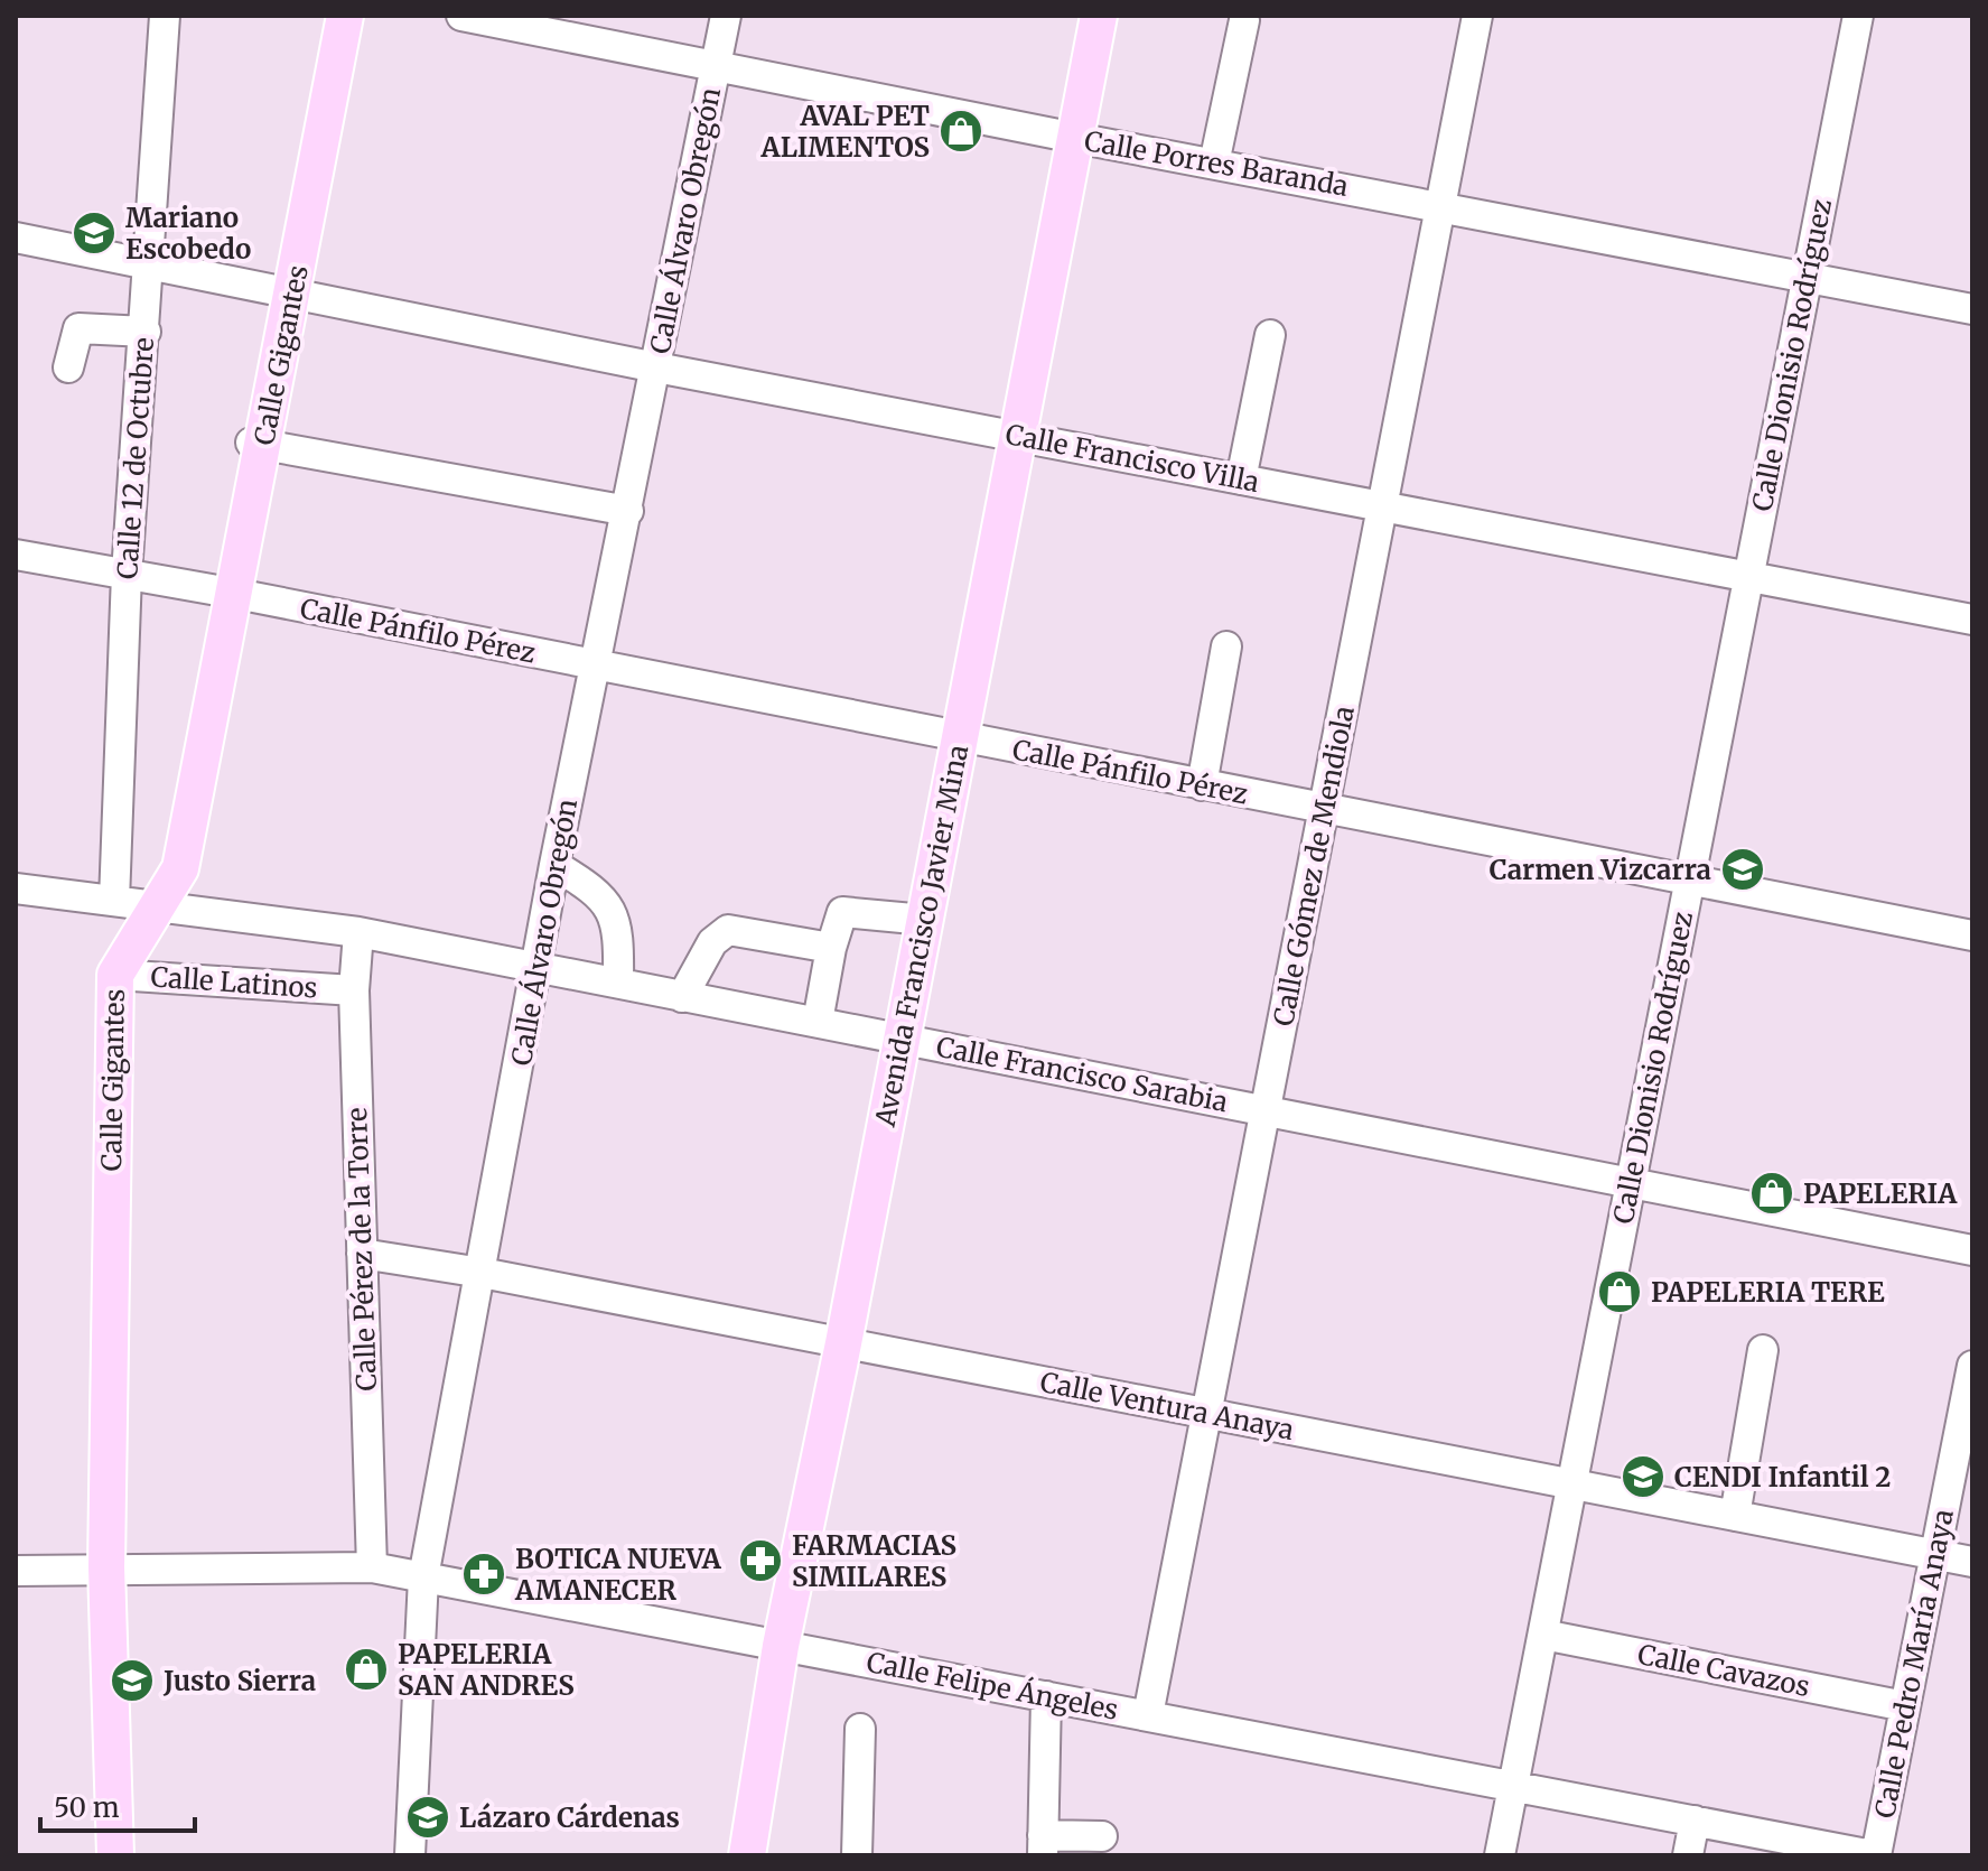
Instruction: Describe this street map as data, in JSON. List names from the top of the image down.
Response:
{
  "streets": {
    "main road": ["Calle Gigantes", "Avenida Francisco Javier Mina"],
    "street": [
      "Calle Porres Baranda",
      "Calle Álvaro Obregón",
      "Calle Dionisio Rodríguez",
      "Calle 12 de Octubre",
      "Calle Francisco Villa",
      "Calle Pánfilo Pérez",
      "Calle Gómez de Mendiola",
      "Calle Latinos",
      "Calle Francisco Sarabia",
      "Calle Pérez de la Torre",
      "Calle Ventura Anaya",
      "Calle Pedro María Anaya",
      "Calle Cavazos",
      "Calle Felipe Ángeles"
    ]
  },
  "crossings": [
    ["Calle Porres Baranda", "Calle Álvaro Obregón"],
    ["Calle Porres Baranda", "Calle Dionisio Rodríguez"],
    ["Calle Porres Baranda", "Calle Gómez de Mendiola"],
    ["Calle Porres Baranda", "Avenida Francisco Javier Mina"],
    ["Calle Álvaro Obregón", "Calle Francisco Villa"],
    ["Calle Álvaro Obregón", "Calle Pánfilo Pérez"],
    ["Calle Álvaro Obregón", "Calle Francisco Sarabia"],
    ["Calle Álvaro Obregón", "Calle Ventura Anaya"],
    ["Calle Álvaro Obregón", "Calle Felipe Ángeles"],
    ["Calle Gigantes", "Calle Francisco Villa"],
    ["Calle Gigantes", "Calle Pánfilo Pérez"],
    ["Calle Gigantes", "Calle Latinos"],
    ["Calle Gigantes", "Calle Francisco Sarabia"],
    ["Calle Gigantes", "Calle Felipe Ángeles"],
    ["Calle Dionisio Rodríguez", "Calle Francisco Villa"],
    ["Calle Dionisio Rodríguez", "Calle Pánfilo Pérez"],
    ["Calle Dionisio Rodríguez", "Calle Francisco Sarabia"],
    ["Calle Dionisio Rodríguez", "Calle Ventura Anaya"],
    ["Calle Dionisio Rodríguez", "Calle Cavazos"],
    ["Calle Dionisio Rodríguez", "Calle Felipe Ángeles"],
    ["Calle 12 de Octubre", "Calle Francisco Villa"],
    ["Calle 12 de Octubre", "Calle Pánfilo Pérez"],
    ["Calle 12 de Octubre", "Calle Francisco Sarabia"],
    ["Calle Francisco Villa", "Calle Gómez de Mendiola"],
    ["Calle Francisco Villa", "Avenida Francisco Javier Mina"],
    ["Calle Pánfilo Pérez", "Calle Gómez de Mendiola"],
    ["Calle Pánfilo Pérez", "Avenida Francisco Javier Mina"],
    ["Calle Gómez de Mendiola", "Calle Francisco Sarabia"],
    ["Calle Gómez de Mendiola", "Calle Ventura Anaya"],
    ["Calle Gómez de Mendiola", "Calle Felipe Ángeles"],
    ["Avenida Francisco Javier Mina", "Calle Francisco Sarabia"],
    ["Avenida Francisco Javier Mina", "Calle Ventura Anaya"],
    ["Avenida Francisco Javier Mina", "Calle Felipe Ángeles"],
    ["Calle Latinos", "Calle Pérez de la Torre"],
    ["Calle Francisco Sarabia", "Calle Pérez de la Torre"],
    ["Calle Pérez de la Torre", "Calle Ventura Anaya"],
    ["Calle Pérez de la Torre", "Calle Felipe Ángeles"],
    ["Calle Ventura Anaya", "Calle Pedro María Anaya"],
    ["Calle Pedro María Anaya", "Calle Cavazos"],
    ["Calle Pedro María Anaya", "Calle Felipe Ángeles"]
  ],
  "places": {
    "shop": [
      "AVAL PET ALIMENTOS",
      "PAPELERIA",
      "PAPELERIA TERE",
      "PAPELERIA SAN ANDRES"
    ],
    "school or university": [
      "Mariano Escobedo",
      "Carmen Vizcarra",
      "CENDI Infantil 2",
      "Justo Sierra",
      "Lázaro Cárdenas"
    ],
    "pharmacy": ["FARMACIAS SIMILARES", "BOTICA NUEVA AMANECER"]
  },
  "scale_bar": "50 m"
}
